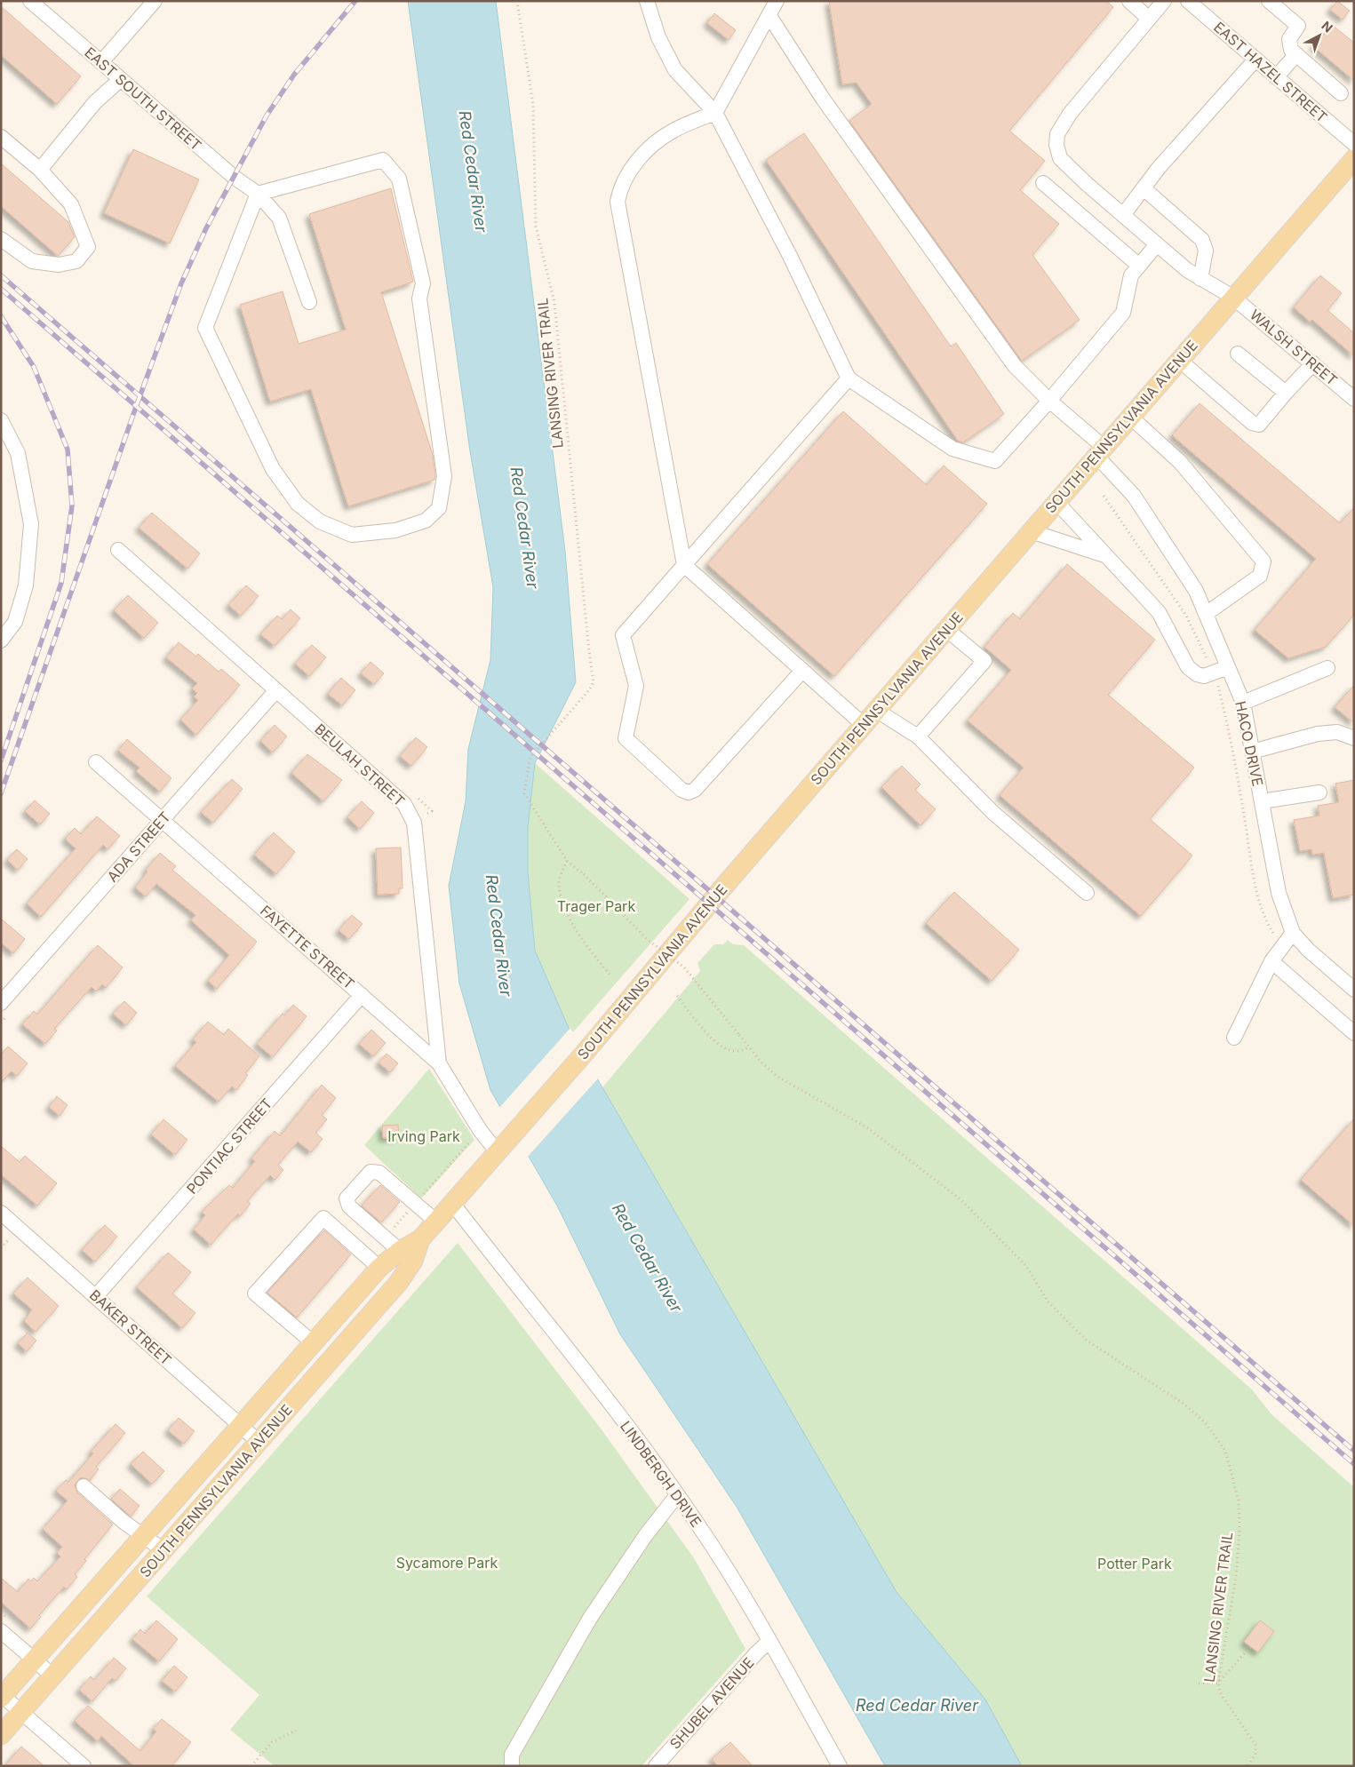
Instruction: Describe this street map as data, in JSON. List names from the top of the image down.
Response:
{
  "streets": {
    "main road": ["SOUTH PENNSYLVANIA AVENUE"],
    "street": [
      "EAST HAZEL STREET",
      "EAST SOUTH STREET",
      "WALSH STREET",
      "HACO DRIVE",
      "BEULAH STREET",
      "ADA STREET",
      "FAYETTE STREET",
      "PONTIAC STREET",
      "BAKER STREET",
      "LINDBERGH DRIVE",
      "SHUBEL AVENUE"
    ],
    "path": ["LANSING RIVER TRAIL"]
  },
  "crossings": [
    ["WALSH STREET", "SOUTH PENNSYLVANIA AVENUE"],
    ["SOUTH PENNSYLVANIA AVENUE", "HACO DRIVE"],
    ["SOUTH PENNSYLVANIA AVENUE", "FAYETTE STREET"],
    ["SOUTH PENNSYLVANIA AVENUE", "BAKER STREET"],
    ["SOUTH PENNSYLVANIA AVENUE", "LINDBERGH DRIVE"],
    ["BEULAH STREET", "ADA STREET"],
    ["BEULAH STREET", "FAYETTE STREET"],
    ["ADA STREET", "FAYETTE STREET"],
    ["FAYETTE STREET", "PONTIAC STREET"],
    ["PONTIAC STREET", "BAKER STREET"],
    ["LINDBERGH DRIVE", "SHUBEL AVENUE"]
  ],
  "water": ["Red Cedar River"],
  "parks": [
    "Trager Park",
    "Irving Park",
    "Sycamore Park",
    "Potter Park"
  ],
  "north": "top right"
}
